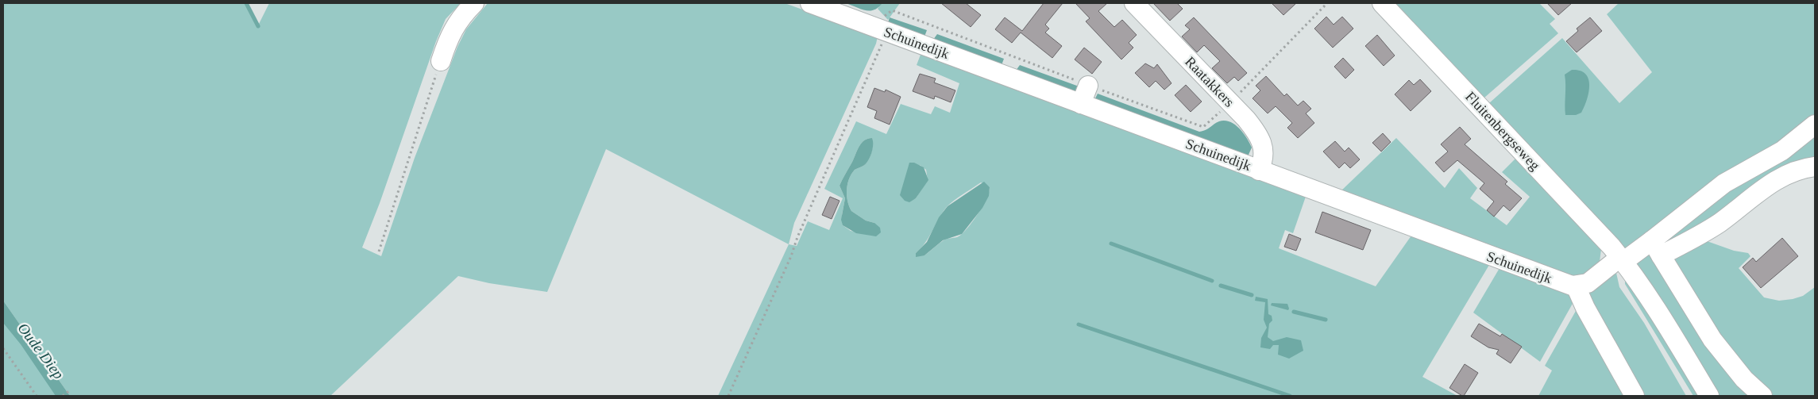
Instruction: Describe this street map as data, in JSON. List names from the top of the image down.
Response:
{
  "streets": {
    "street": ["Schuinedijk", "Raatakkers", "Fluitenbergseweg"]
  },
  "crossings": [
    ["Schuinedijk", "Raatakkers"]
  ],
  "water": ["Oude Diep"]
}
